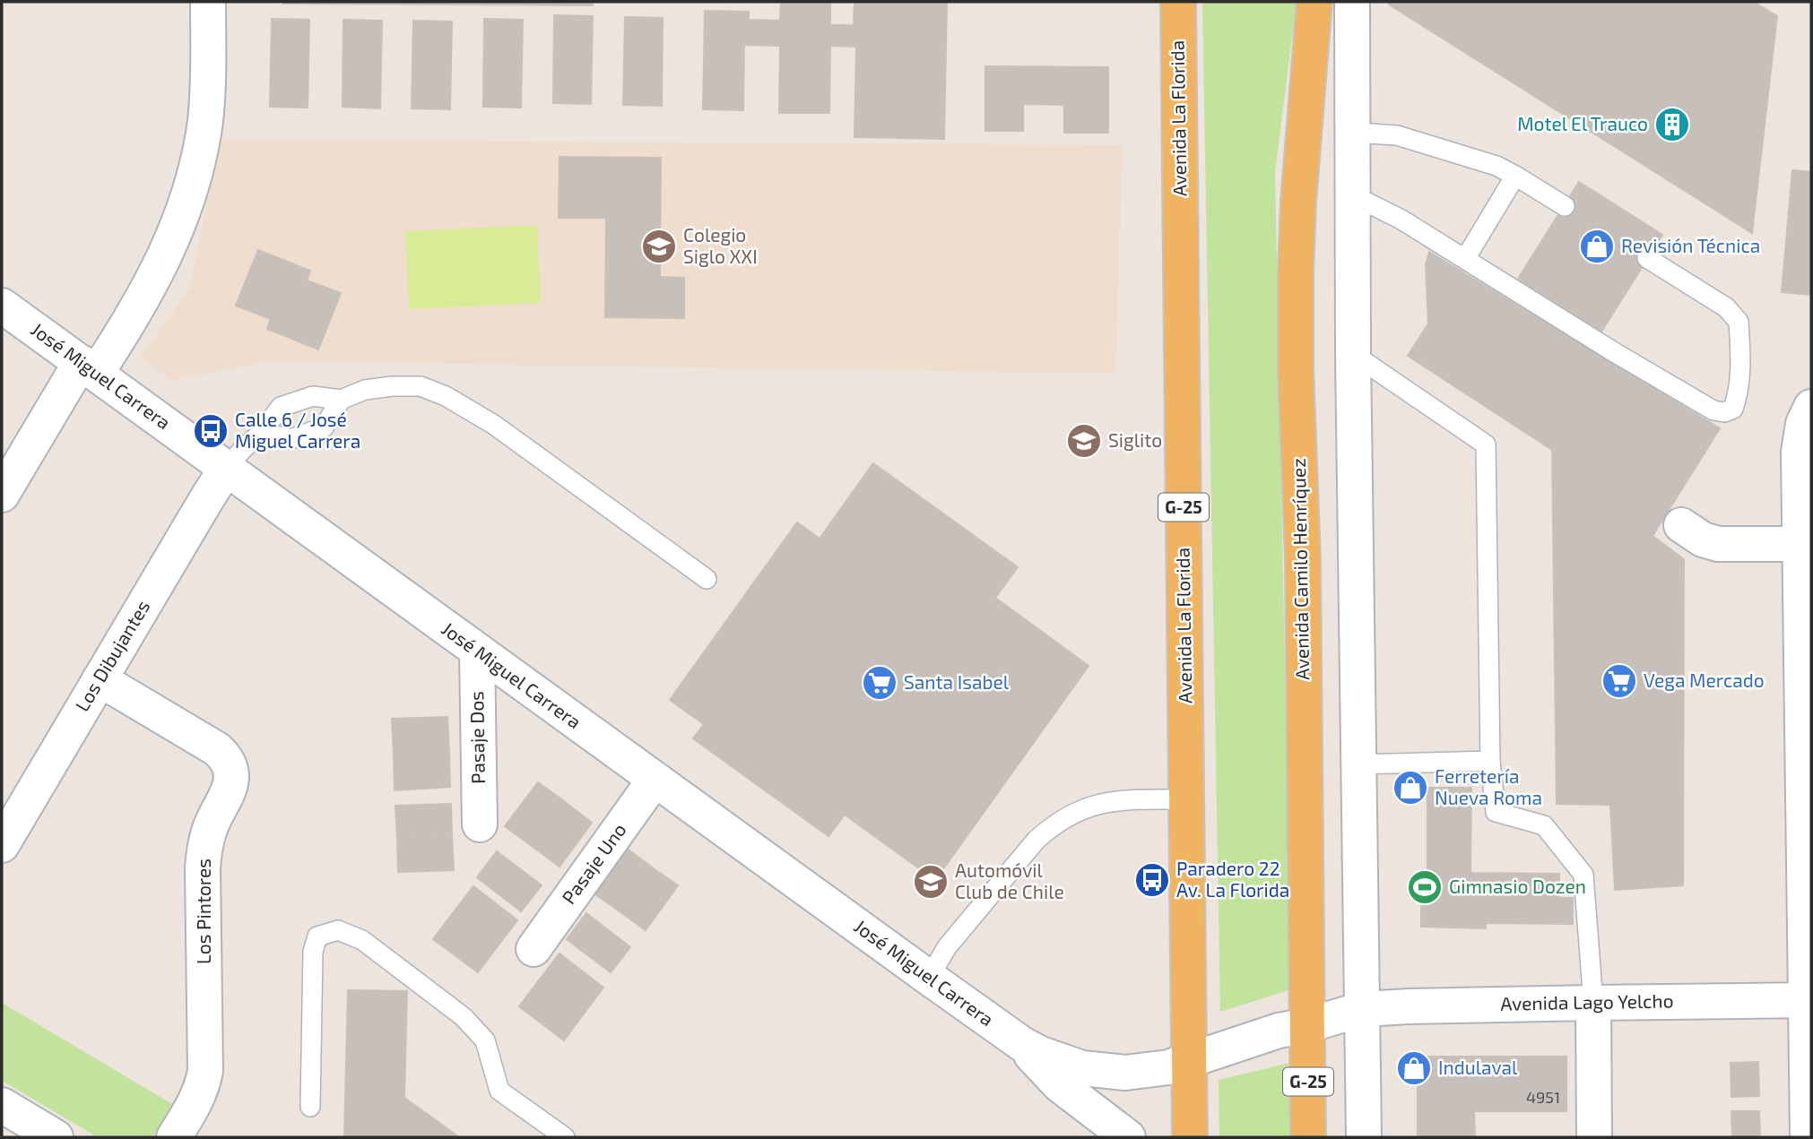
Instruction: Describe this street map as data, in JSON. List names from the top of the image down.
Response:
{
  "streets": {
    "main road": ["Avenida La Florida", "G-25", "Avenida Camilo Henríquez"],
    "street": [
      "José Miguel Carrera",
      "Los Dibujantes",
      "Pasaje Dos",
      "Pasaje Uno",
      "Los Pintores",
      "Avenida Lago Yelcho"
    ]
  },
  "crossings": [
    ["Avenida La Florida", "José Miguel Carrera"],
    ["José Miguel Carrera", "Avenida Camilo Henríquez"],
    ["José Miguel Carrera", "Los Dibujantes"],
    ["José Miguel Carrera", "Pasaje Dos"],
    ["José Miguel Carrera", "Pasaje Uno"],
    ["José Miguel Carrera", "Avenida Lago Yelcho"],
    ["Los Dibujantes", "Los Pintores"]
  ],
  "places": {
    "building": ["Motel El Trauco"],
    "school or university": ["Colegio Siglo XXI", "Siglito", "Automóvil Club de Chile"],
    "shop": ["Revisión Técnica", "Ferretería Nueva Roma", "Indulaval"],
    "bus stop": ["Calle 6 / José Miguel Carrera", "Paradero 22 Av. La Florida"],
    "supermarket": ["Vega Mercado", "Santa Isabel"],
    "sports": ["Gimnasio Dozen"]
  },
  "house_numbers": ["4951"]
}
